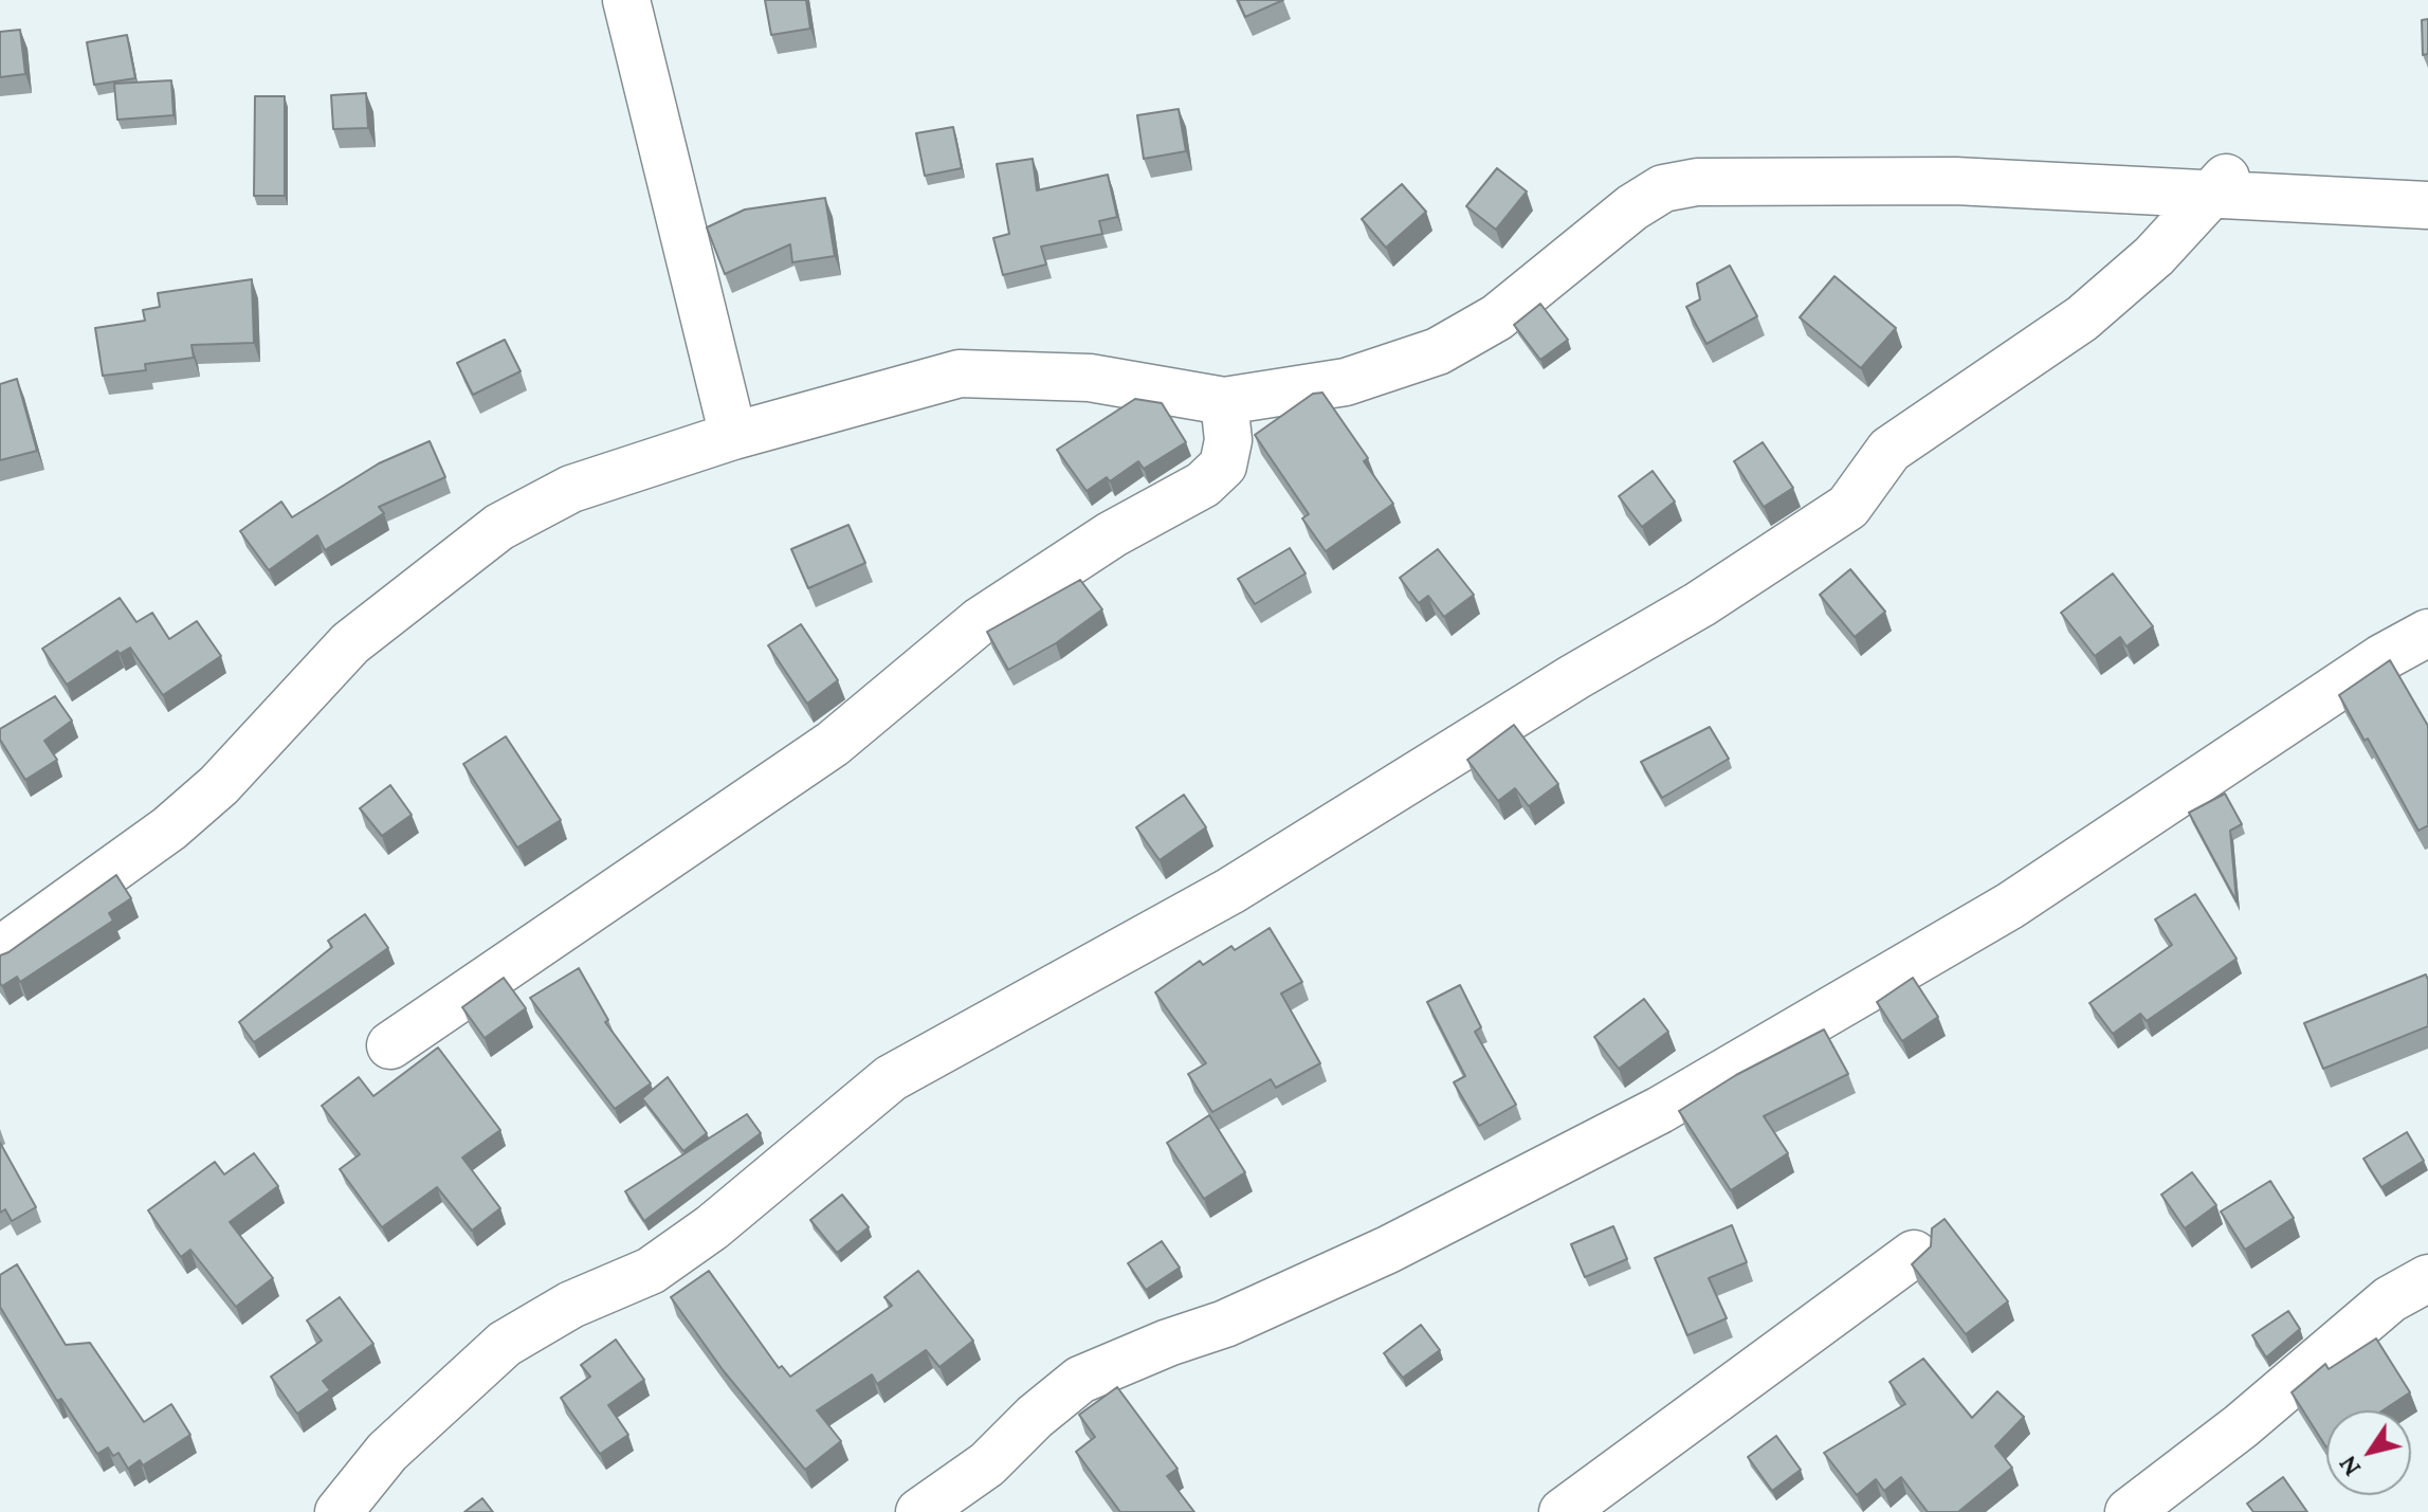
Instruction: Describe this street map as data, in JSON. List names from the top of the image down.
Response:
{
  "north": "bottom left"
}
